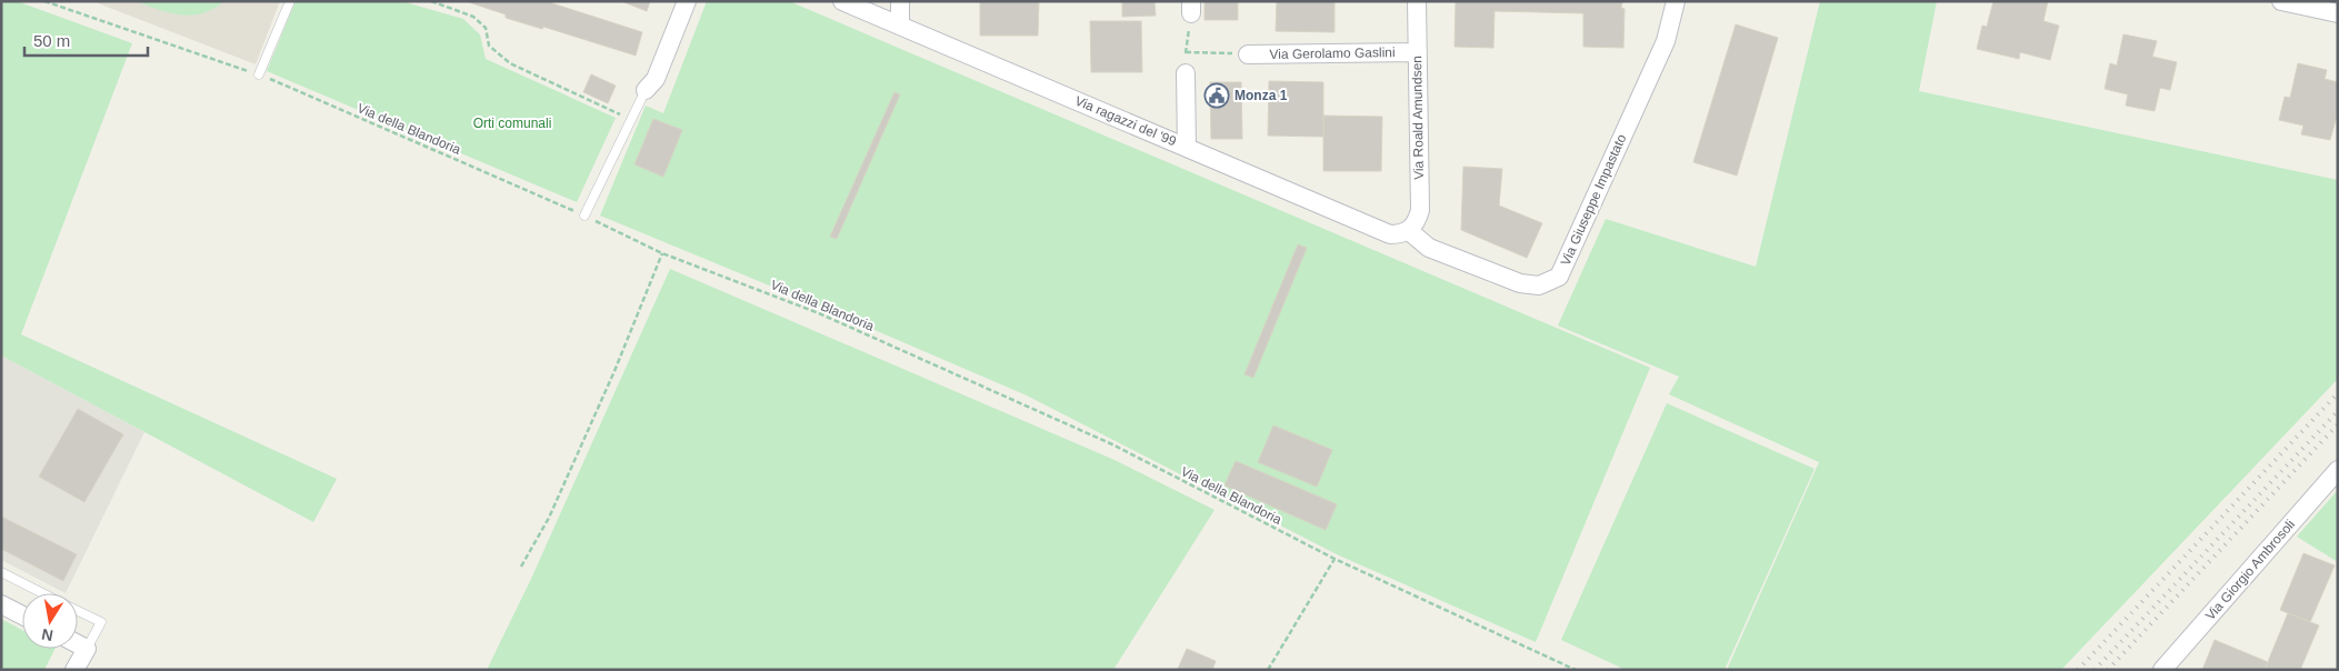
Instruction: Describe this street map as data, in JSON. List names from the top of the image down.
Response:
{
  "streets": {
    "street": [
      "Via Gerolamo Gaslini",
      "Via Roald Amundsen",
      "Via ragazzi del '99",
      "Via Giuseppe Impastato",
      "Via Giorgio Ambrosoli"
    ],
    "path": ["Via della Blandoria"]
  },
  "crossings": [
    ["Via Gerolamo Gaslini", "Via Roald Amundsen"],
    ["Via Roald Amundsen", "Via ragazzi del '99"],
    ["Via Roald Amundsen", "Via Giuseppe Impastato"],
    ["Via ragazzi del '99", "Via Giuseppe Impastato"]
  ],
  "parks": ["Orti comunali"],
  "places": {
    "public building": ["Monza 1"]
  },
  "scale_bar": "50 m",
  "north": "bottom"
}
